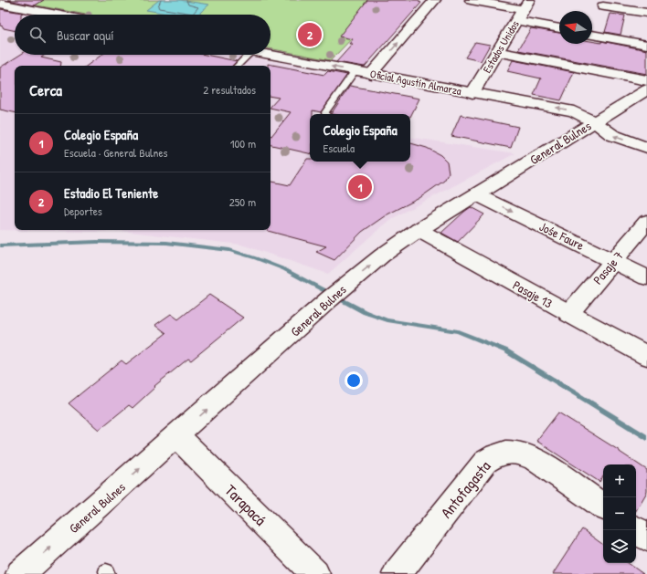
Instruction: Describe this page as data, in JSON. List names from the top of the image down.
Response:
{
  "streets": {
    "street": [
      "Estados Unidos",
      "Oficial Agustín Almarza",
      "General Bulnes",
      "Jośe Faure",
      "Pasaje 7",
      "Pasaje 13",
      "Antofagasta",
      "Tarapacá"
    ]
  },
  "crossings": [
    ["Estados Unidos", "Oficial Agustín Almarza"],
    ["Oficial Agustín Almarza", "General Bulnes"],
    ["General Bulnes", "Jośe Faure"],
    ["General Bulnes", "Pasaje 13"],
    ["General Bulnes", "Tarapacá"],
    ["Jośe Faure", "Pasaje 7"],
    ["Pasaje 7", "Pasaje 13"]
  ],
  "one_way": ["General Bulnes"],
  "north": "left",
  "page": {
    "search": "Buscar aquí",
    "pins": ["2", "1"],
    "heading": ["Cerca", "2 resultados"],
    "list": [
      {
        "mark": "1",
        "name": "Colegio España",
        "note": "Escuela · General Bulnes",
        "value": "100 m"
      },
      {
        "mark": "2",
        "name": "Estadio El Teniente",
        "note": "Deportes",
        "value": "250 m"
      }
    ],
    "popup": ["Colegio España", "Escuela"],
    "map_buttons": ["+", "−"]
  }
}
